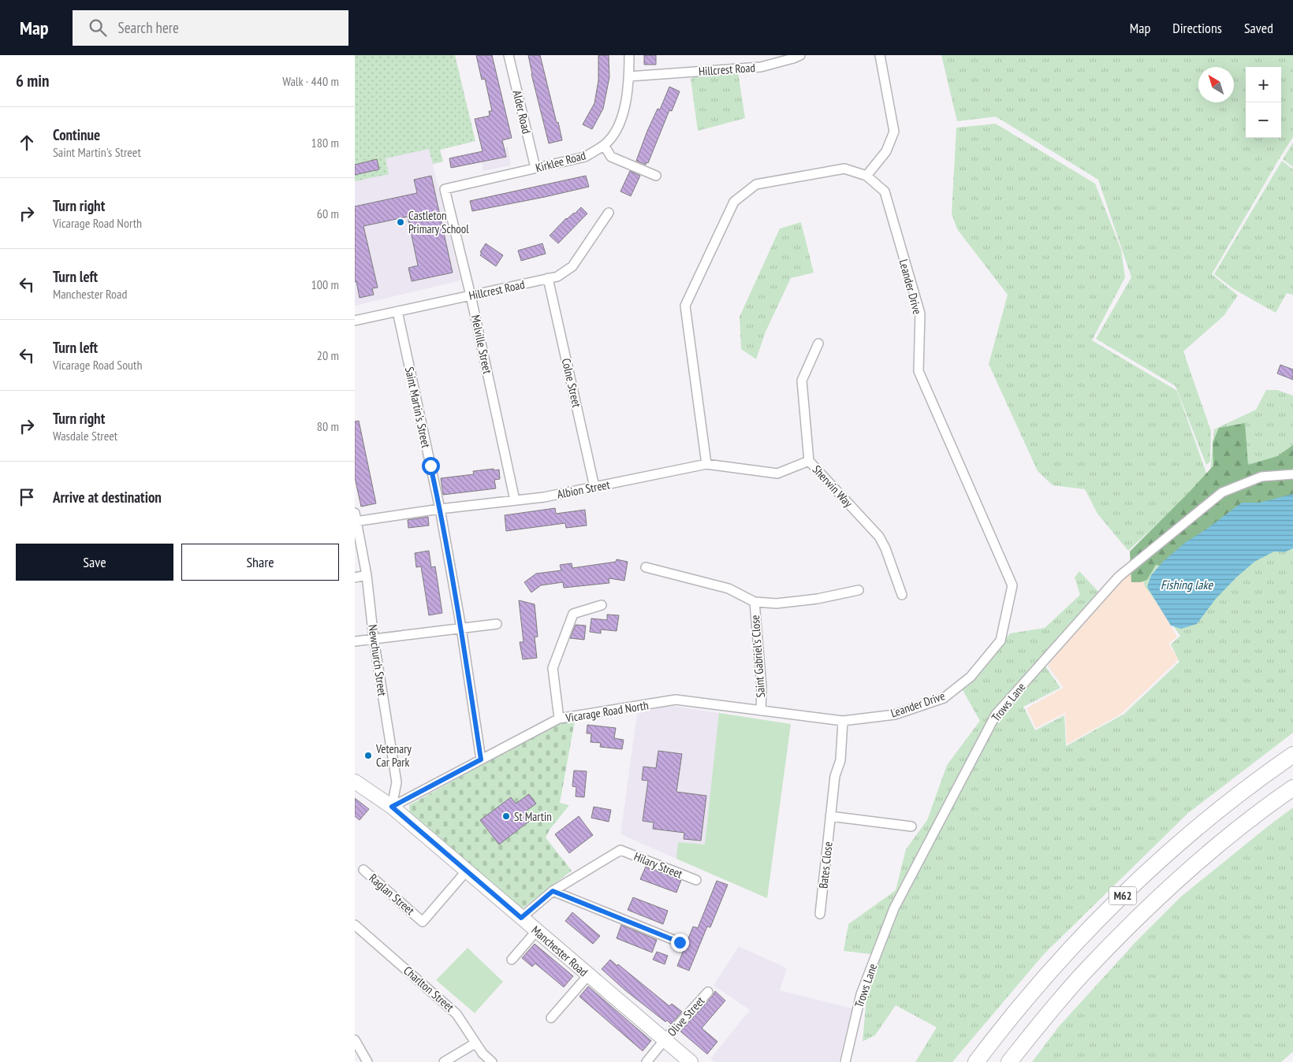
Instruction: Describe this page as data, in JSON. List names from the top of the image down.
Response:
{
  "streets": {
    "highway": ["M62"],
    "main road": ["Manchester Road"],
    "street": [
      "Hillcrest Road",
      "Alder Road",
      "Kirklee Road",
      "Leander Drive",
      "Melville Street",
      "Colne Street",
      "Saint Martin's Street",
      "Sherwin Way",
      "Albion Street",
      "Saint Gabriel's Close",
      "Newchurch Street",
      "Trows Lane",
      "Vicarage Road North",
      "Hilary Street",
      "Bates Close",
      "Raglan Street",
      "Charlton Street",
      "Olive Street"
    ]
  },
  "crossings": [
    ["Hillcrest Road", "Kirklee Road"],
    ["Hillcrest Road", "Melville Street"],
    ["Hillcrest Road", "Colne Street"],
    ["Hillcrest Road", "Saint Martin's Street"],
    ["Alder Road", "Kirklee Road"],
    ["Kirklee Road", "Melville Street"],
    ["Leander Drive", "Albion Street"],
    ["Leander Drive", "Vicarage Road North"],
    ["Leander Drive", "Bates Close"],
    ["Melville Street", "Albion Street"],
    ["Colne Street", "Albion Street"],
    ["Saint Martin's Street", "Albion Street"],
    ["Saint Martin's Street", "Vicarage Road North"],
    ["Sherwin Way", "Albion Street"],
    ["Albion Street", "Newchurch Street"],
    ["Saint Gabriel's Close", "Vicarage Road North"],
    ["Newchurch Street", "Vicarage Road North"],
    ["Newchurch Street", "Manchester Road"],
    ["Vicarage Road North", "Bates Close"],
    ["Vicarage Road North", "Manchester Road"],
    ["Raglan Street", "Manchester Road"],
    ["Manchester Road", "Olive Street"]
  ],
  "water": ["Fishing lake"],
  "places": ["Castleton Primary School", "Vetenary Car Park", "St Martin"],
  "north": "top left",
  "page": {
    "header": "Map",
    "search": "Search here",
    "nav": ["Map", "Directions", "Saved"],
    "heading": ["6 min", "Walk · 440 m"],
    "map_buttons": ["+", "−"],
    "list": [
      ["Continue", "Saint Martin's Street", "180 m"],
      ["Turn right", "Vicarage Road North", "60 m"],
      ["Turn left", "Manchester Road", "100 m"],
      ["Turn left", "Vicarage Road South", "20 m"],
      ["Turn right", "Wasdale Street", "80 m"],
      "Arrive at destination"
    ],
    "buttons": ["Save", "Share"]
  }
}
